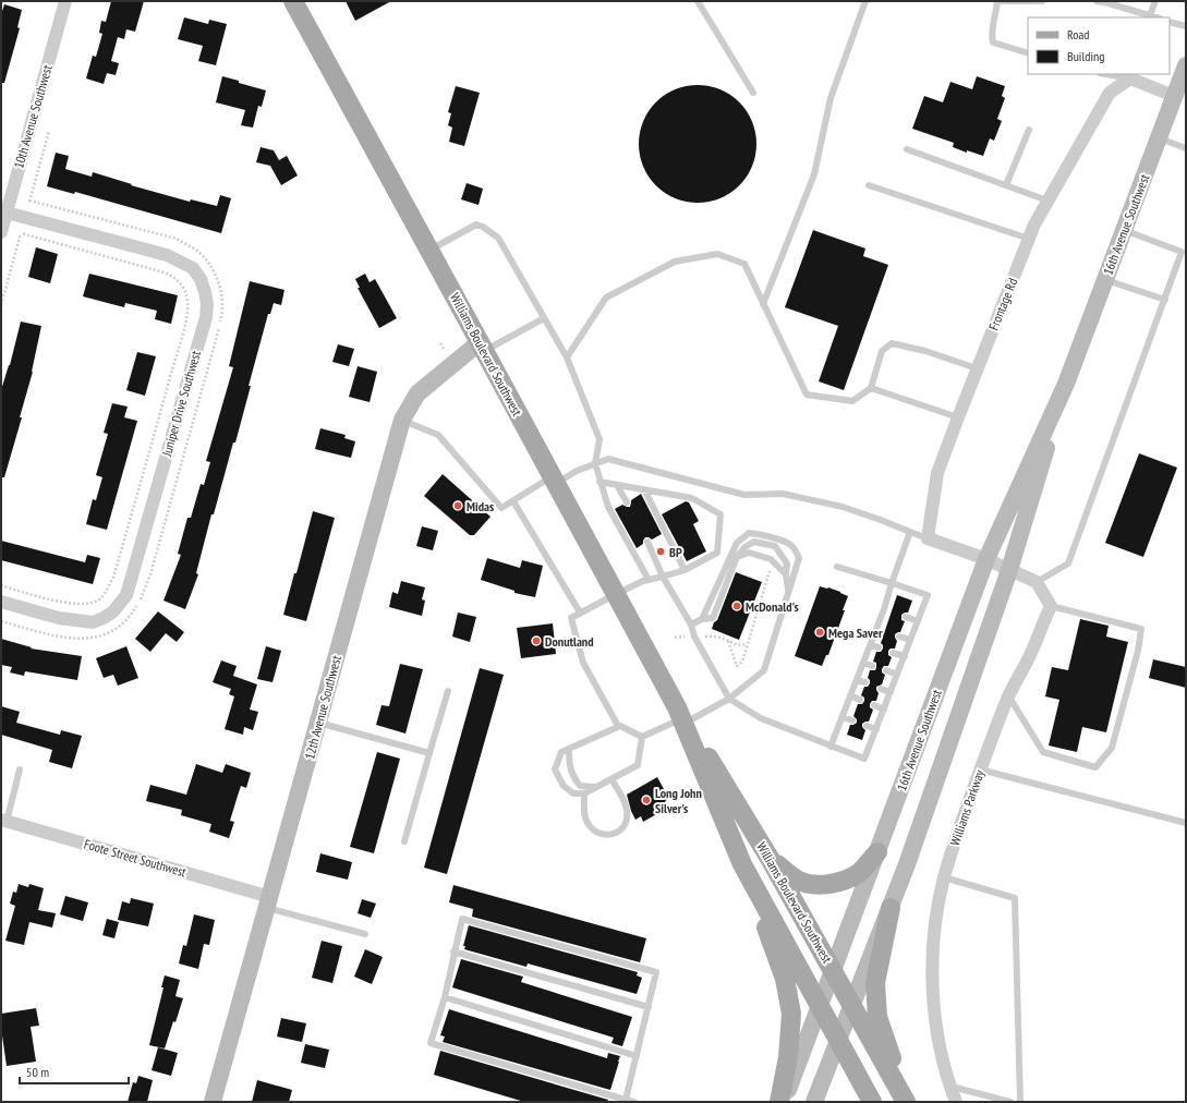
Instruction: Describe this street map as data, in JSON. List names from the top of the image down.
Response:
{
  "streets": {
    "main road": ["16th Avenue Southwest", "Williams Boulevard Southwest", "12th Avenue Southwest"],
    "street": [
      "10th Avenue Southwest",
      "Frontage Rd",
      "Juniper Drive Southwest",
      "Williams Parkway",
      "Foote Street Southwest"
    ]
  },
  "crossings": [
    ["10th Avenue Southwest", "Juniper Drive Southwest"],
    ["16th Avenue Southwest", "Williams Boulevard Southwest"],
    ["Williams Boulevard Southwest", "12th Avenue Southwest"],
    ["12th Avenue Southwest", "Foote Street Southwest"]
  ],
  "places": [
    "Midas",
    "BP",
    "McDonald's",
    "Mega Saver",
    "Donutland",
    "Long John Silver's"
  ],
  "legend": ["Road", "Building"],
  "scale_bar": "50 m"
}
